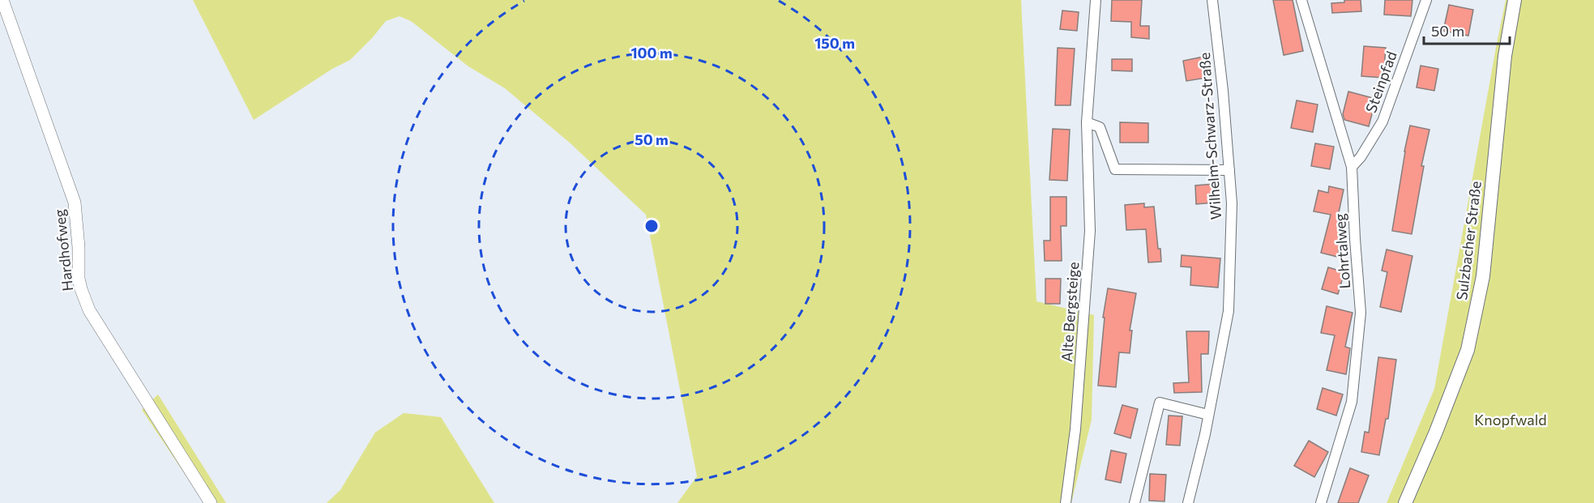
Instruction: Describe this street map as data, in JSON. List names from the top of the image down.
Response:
{
  "streets": {
    "main road": ["Sulzbacher Straße"],
    "street": [
      "Steinpfad",
      "Wilhelm-Schwarz-Straße",
      "Hardhofweg",
      "Lohrtalweg",
      "Alte Bergsteige"
    ]
  },
  "crossings": [
    ["Steinpfad", "Lohrtalweg"]
  ],
  "parks": ["Knopfwald"],
  "scale_bar": "50 m",
  "rings": ["150 m", "100 m", "50 m"]
}
